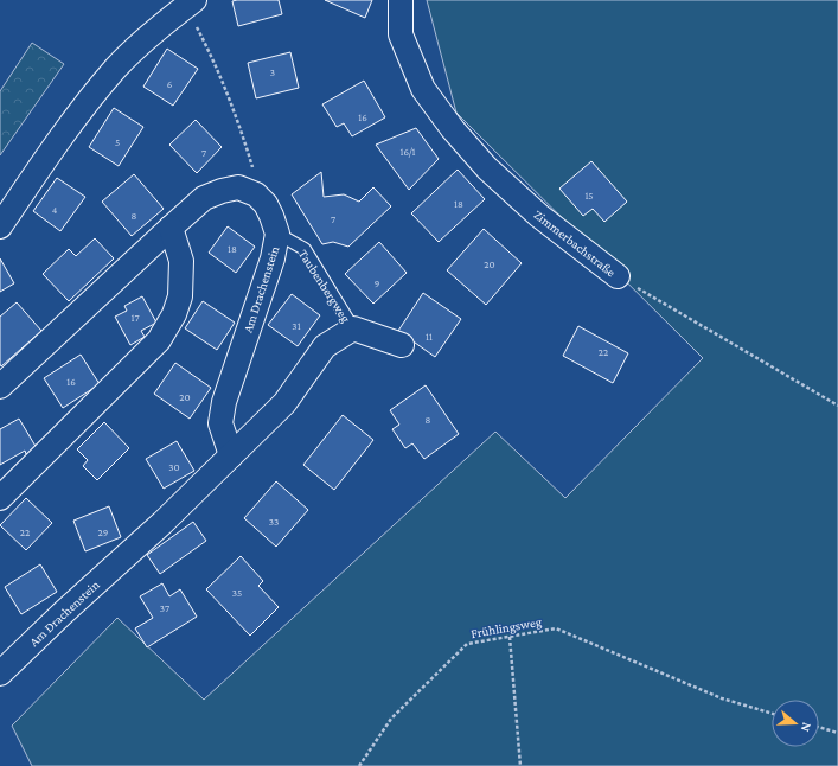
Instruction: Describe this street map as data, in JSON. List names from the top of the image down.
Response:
{
  "streets": {
    "street": ["Zimmerbachstraße", "Taubenbergweg", "Am Drachenstein"],
    "path": ["Frühlingsweg"]
  },
  "crossings": [
    ["Taubenbergweg", "Am Drachenstein"]
  ],
  "house_numbers": [
    "3",
    "6",
    "16",
    "5",
    "16/1",
    "7",
    "15",
    "18",
    "4",
    "8",
    "7",
    "18",
    "20",
    "9",
    "17",
    "31",
    "11",
    "22",
    "16",
    "20",
    "8",
    "30",
    "33",
    "22",
    "29",
    "35",
    "37"
  ],
  "north": "right"
}
